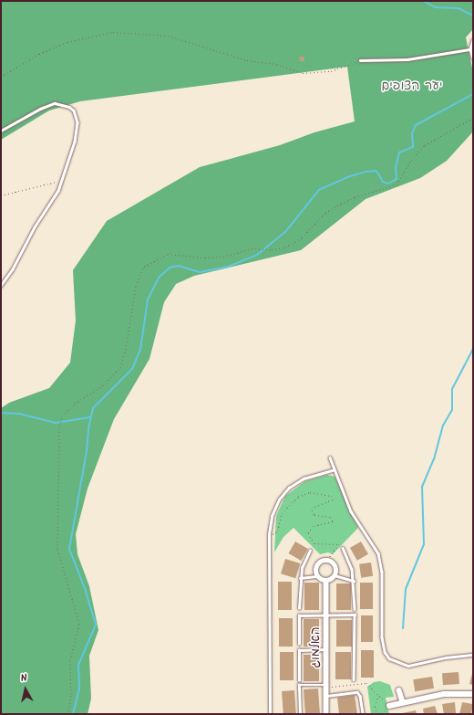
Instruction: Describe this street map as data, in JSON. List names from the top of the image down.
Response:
{
  "streets": {
    "street": ["האלמוג"]
  },
  "parks": ["יער הצופים"],
  "north": "top"
}
